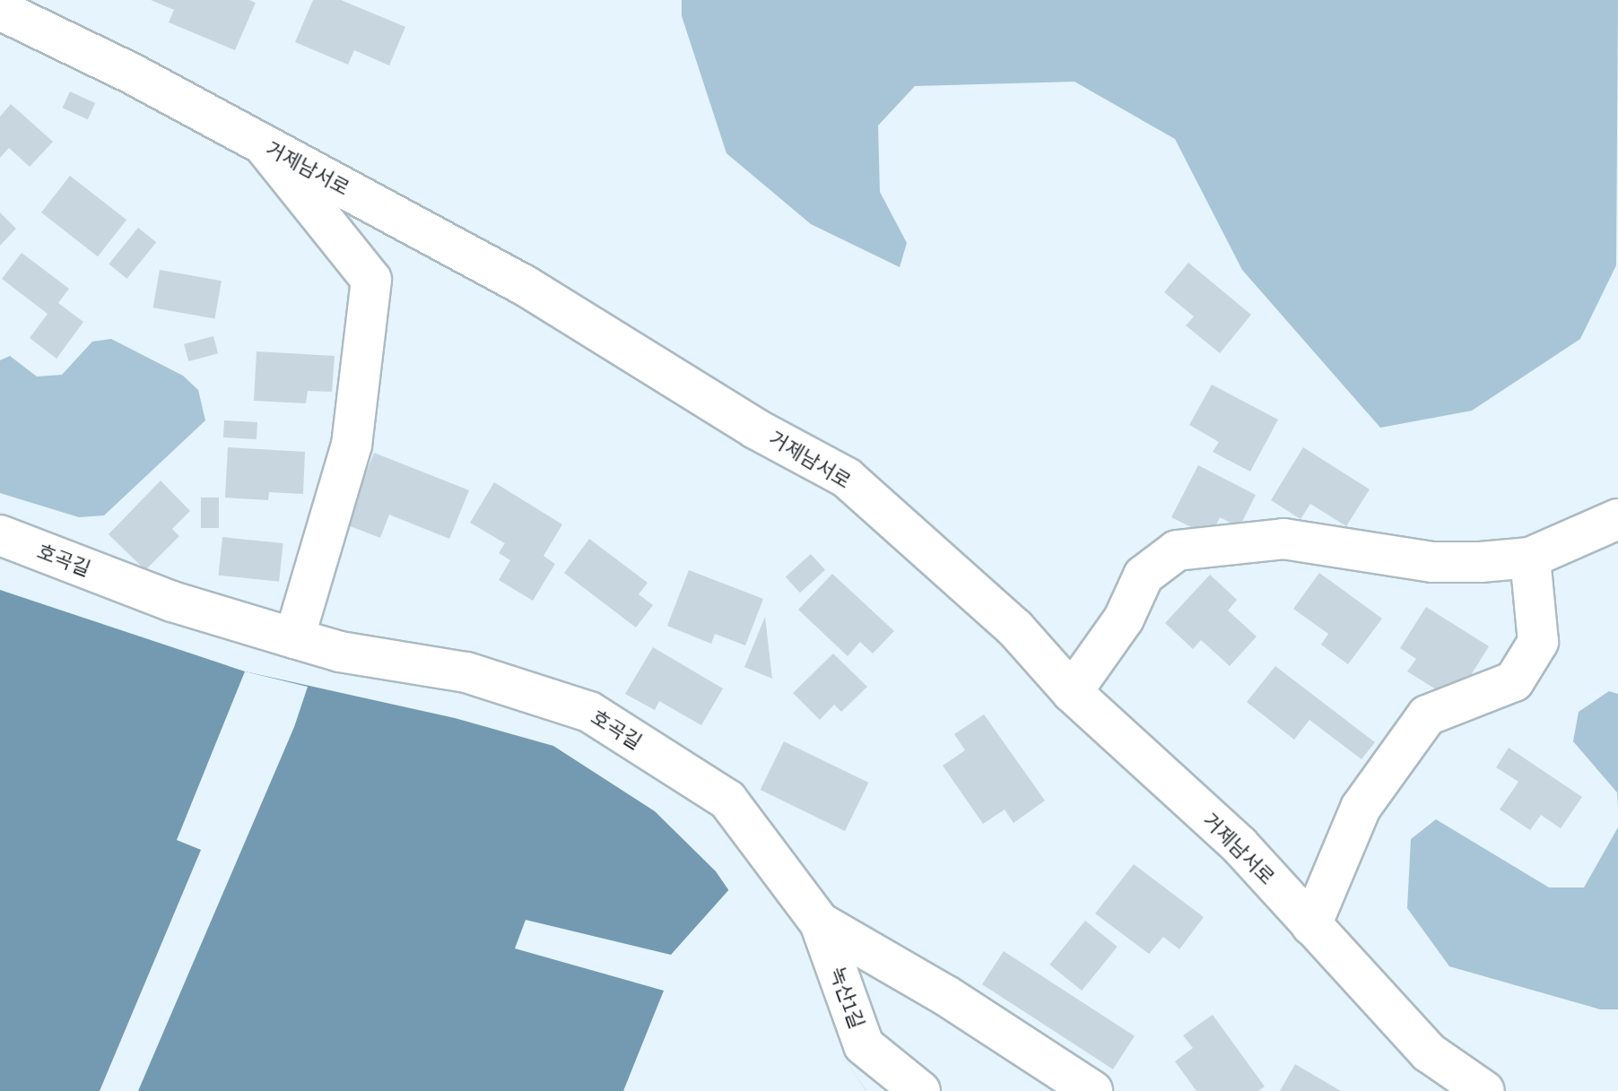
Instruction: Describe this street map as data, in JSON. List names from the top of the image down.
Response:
{
  "streets": {
    "main road": ["거제남서로", "호곡길", "녹산1길"]
  },
  "crossings": [
    ["호곡길", "녹산1길"]
  ]
}
